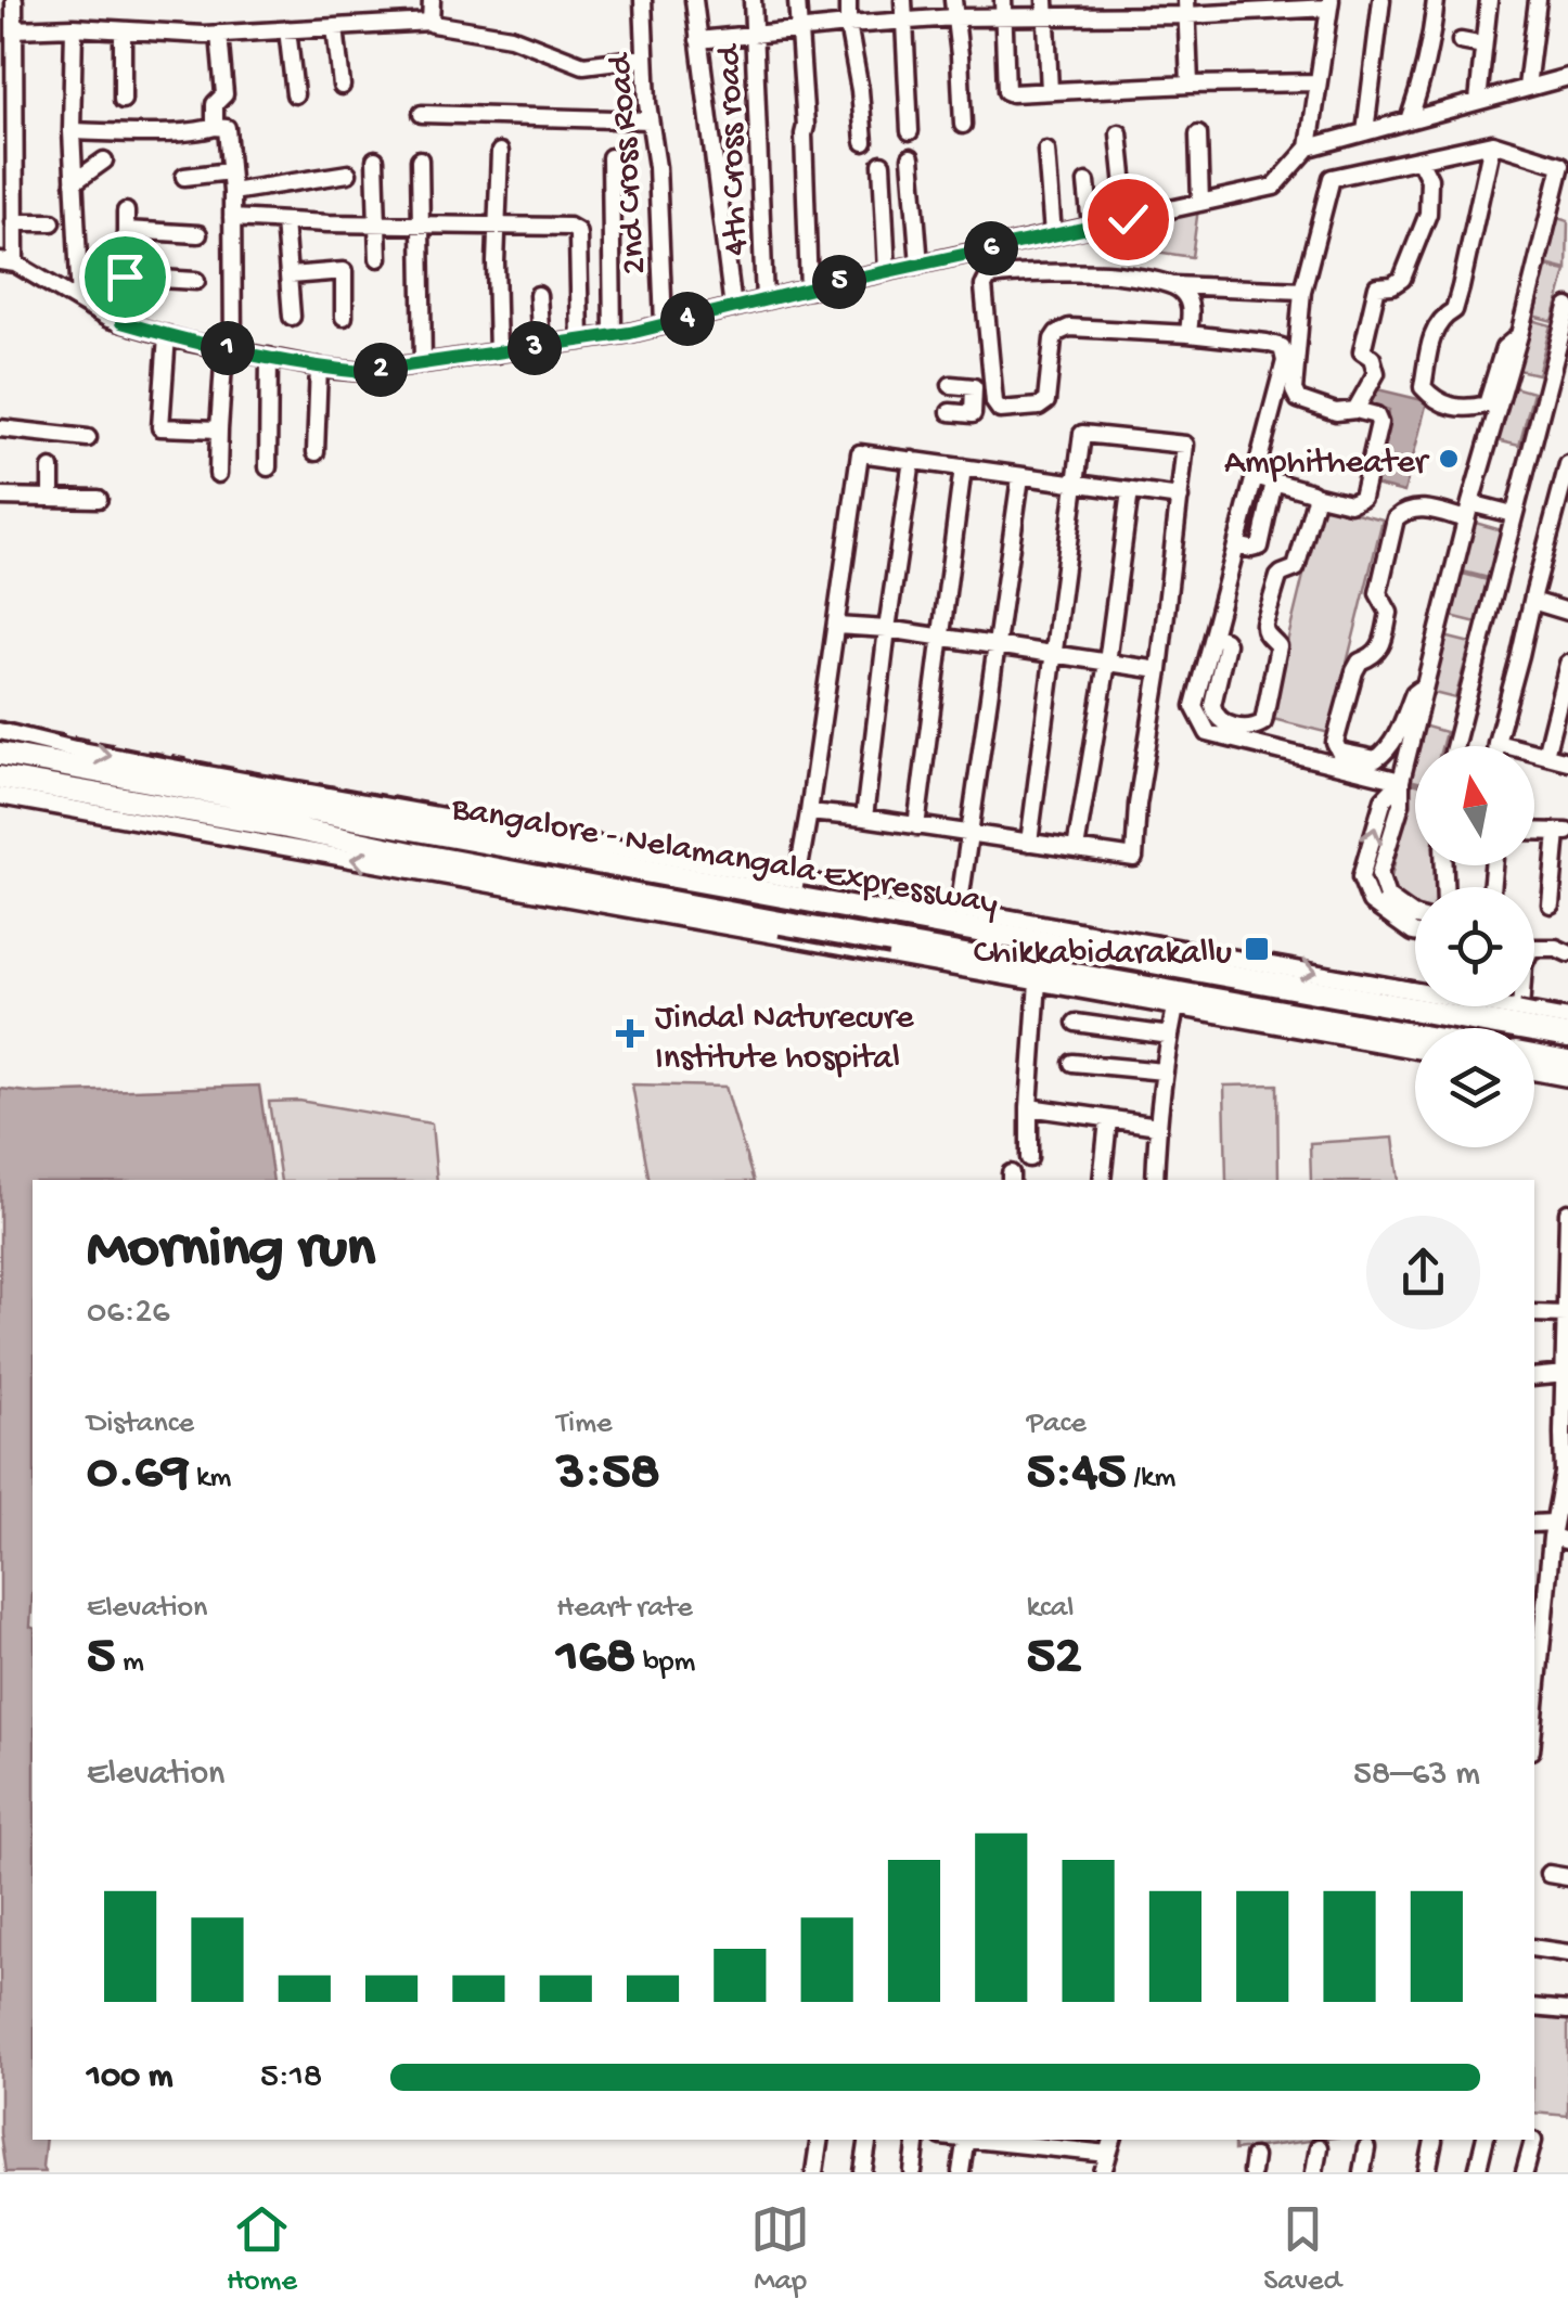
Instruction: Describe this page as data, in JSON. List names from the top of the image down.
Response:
{
  "streets": {
    "highway": ["Bangalore - Nelamangala Expressway"],
    "street": ["4th Cross road", "2nd Cross Road"]
  },
  "places": {
    "other": ["Amphitheater"],
    "transit": ["Chikkabidarakallu"],
    "health": ["Jindal Naturecure Institute hospital"]
  },
  "north": "top",
  "page": {
    "pins": [
      "6",
      "5",
      "4",
      "1",
      "3",
      "2"
    ],
    "heading": ["Morning run", "06:26"],
    "stats": [
      ["Distance", "0.69 km"],
      ["Time", "3:58"],
      ["Pace", "5:45 /km"],
      ["Elevation", "5 m"],
      ["Heart rate", "168 bpm"],
      ["kcal", "52"]
    ],
    "chart": ["Elevation", "58–63 m"],
    "list": [
      {
        "name": "100 m",
        "note": "5:18"
      }
    ],
    "tabs": ["Home", "Map", "Saved"]
  }
}
